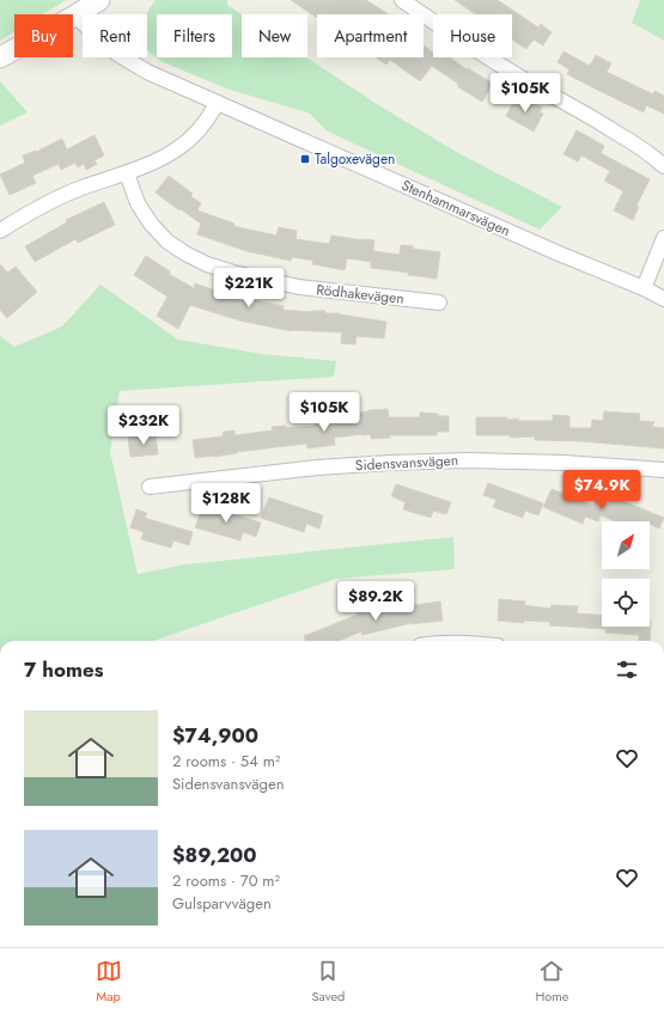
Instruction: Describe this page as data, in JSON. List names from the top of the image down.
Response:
{
  "streets": {
    "street": ["Stenhammarsvägen", "Rödhakevägen", "Sidensvansvägen"]
  },
  "places": {
    "transit": ["Talgoxevägen"]
  },
  "north": "top right",
  "page": {
    "chip": [
      "Buy",
      "Rent",
      "Filters",
      "New",
      "Apartment",
      "House"
    ],
    "price": [
      "$105K",
      "$221K",
      "$105K",
      "$232K",
      "$74.9K",
      "$128K",
      "$89.2K"
    ],
    "heading": "7 homes",
    "list": [
      {
        "name": "$74,900",
        "note": "2 rooms · 54 m² · Sidensvansvägen"
      },
      {
        "name": "$89,200",
        "note": "2 rooms · 70 m² · Gulsparvvägen"
      }
    ],
    "tabs": ["Map", "Saved", "Home"]
  }
}
